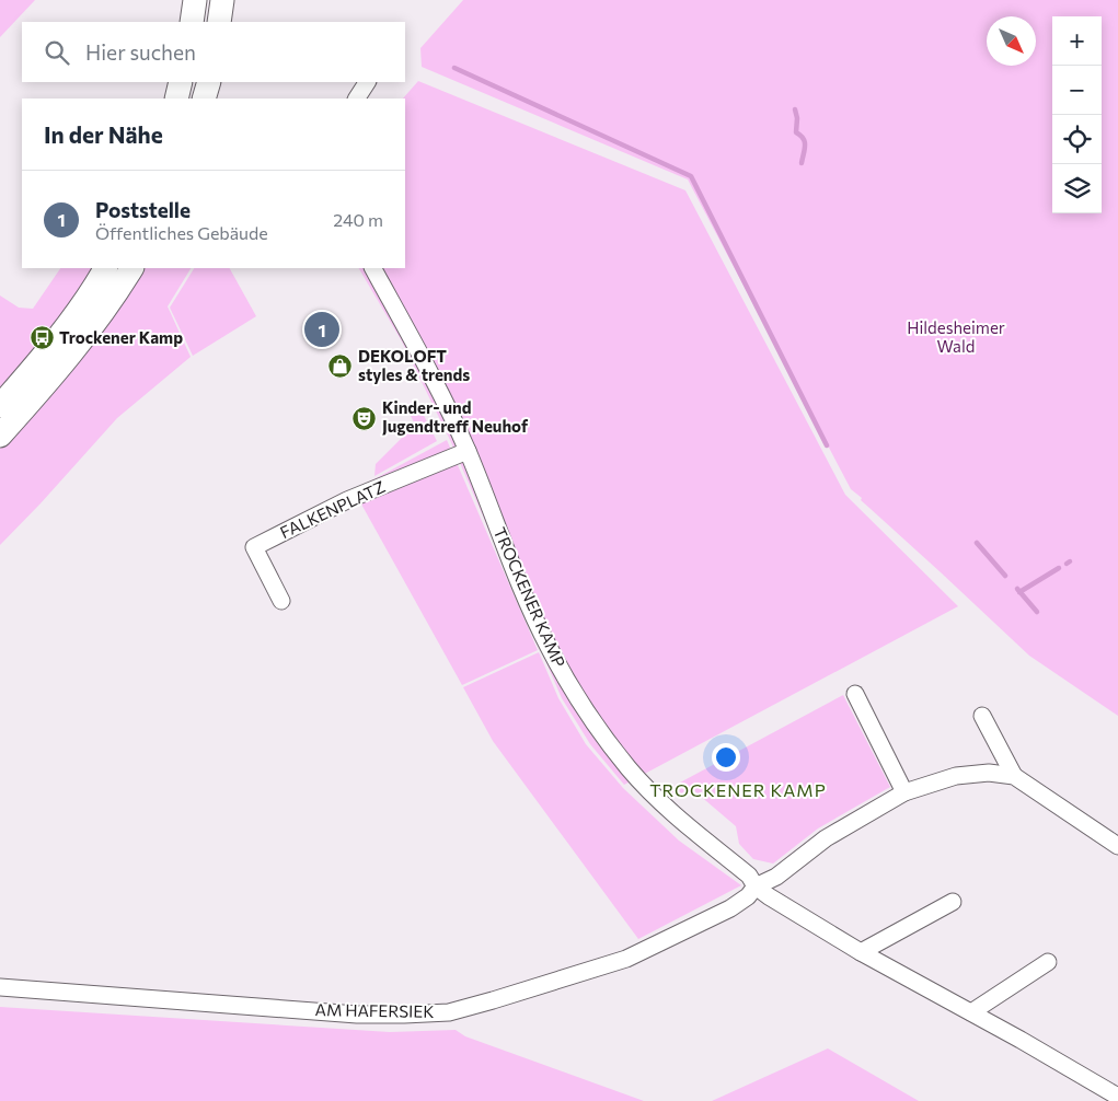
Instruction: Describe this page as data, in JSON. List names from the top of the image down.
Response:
{
  "streets": {
    "street": ["FALKENPLATZ", "TROCKENER KAMP", "AM HAFERSIEK"]
  },
  "crossings": [
    ["FALKENPLATZ", "TROCKENER KAMP"],
    ["TROCKENER KAMP", "AM HAFERSIEK"]
  ],
  "districts": ["TROCKENER KAMP"],
  "parks": ["Hildesheimer Wald"],
  "places": {
    "bus stop": ["Trockener Kamp"],
    "shop": ["DEKOLOFT styles & trends"],
    "theatre": ["Kinder- und Jugendtreff Neuhof"]
  },
  "north": "bottom right",
  "page": {
    "map_buttons": ["+", "−"],
    "search": "Hier suchen",
    "heading": "In der Nähe",
    "list": [
      {
        "mark": "1",
        "name": "Poststelle",
        "note": "Öffentliches Gebäude",
        "value": "240 m"
      }
    ],
    "pins": "1"
  }
}
